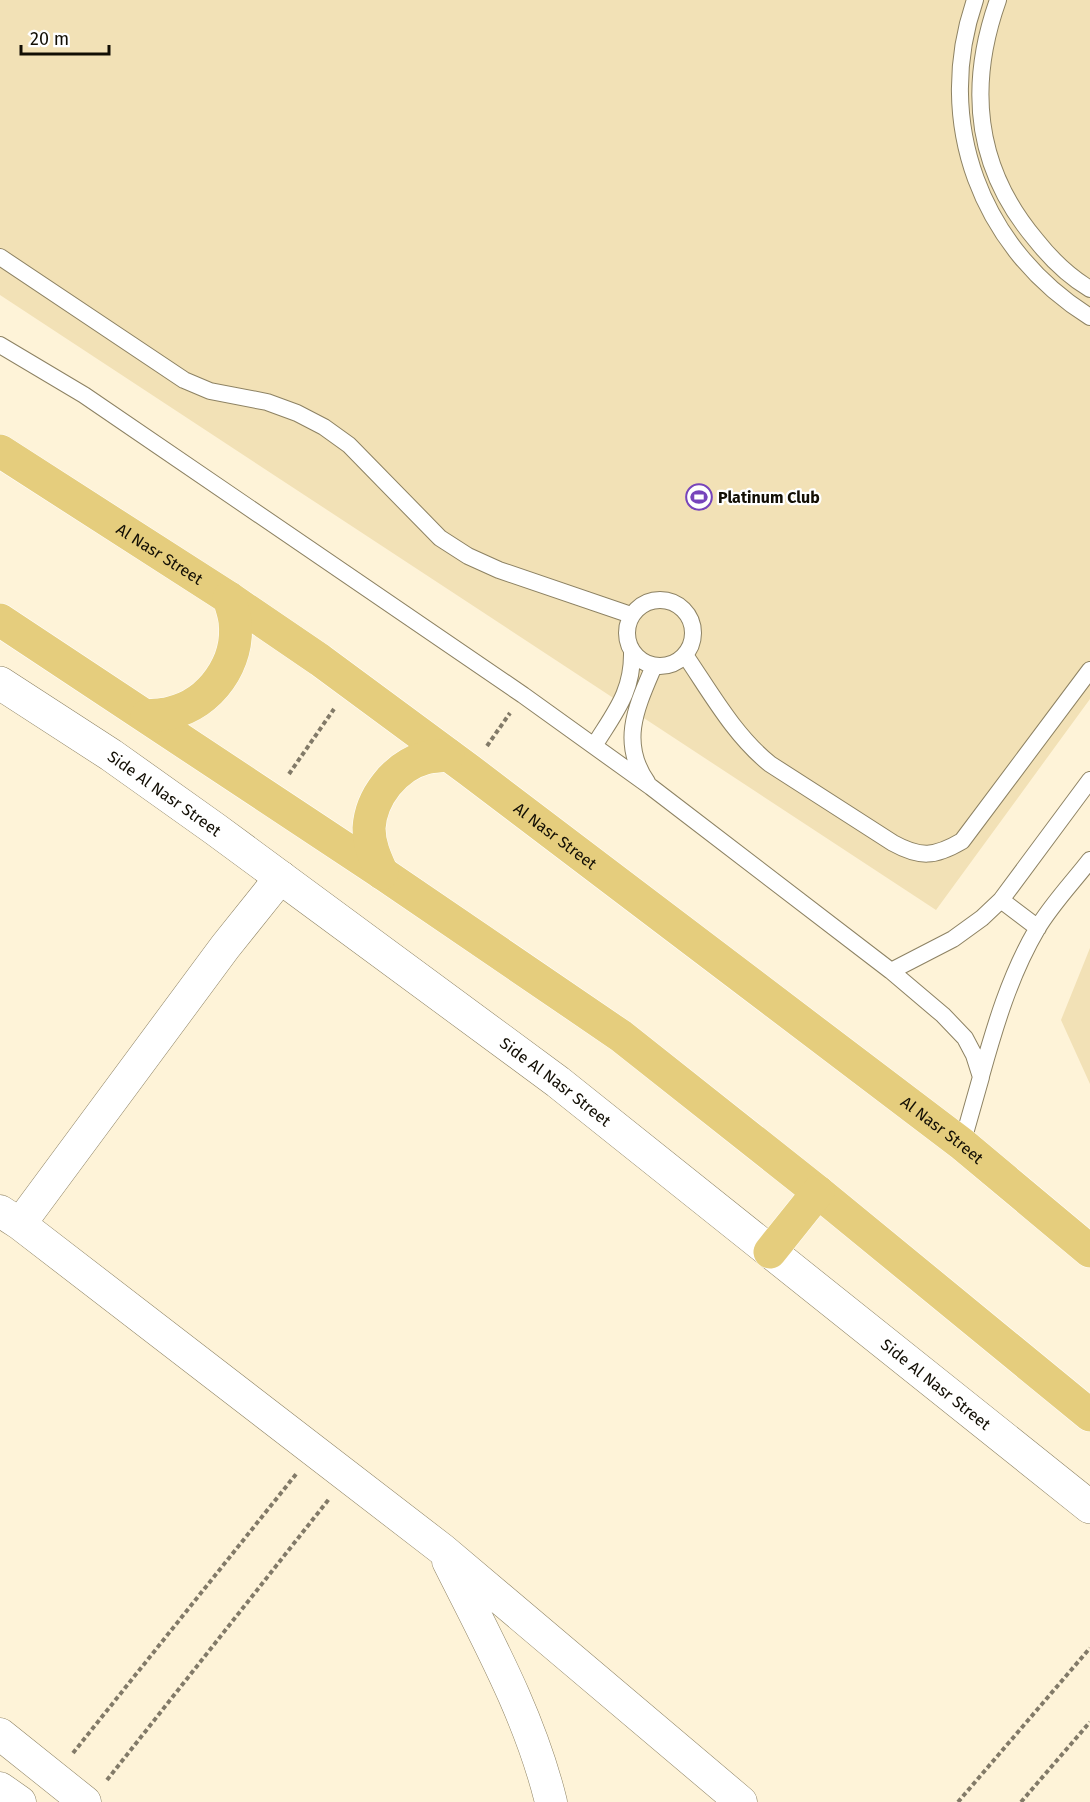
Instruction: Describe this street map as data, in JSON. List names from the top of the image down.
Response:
{
  "streets": {
    "main road": ["Al Nasr Street"],
    "street": ["Side Al Nasr Street"]
  },
  "places": {
    "sports": ["Platinum Club"]
  },
  "scale_bar": "20 m"
}
